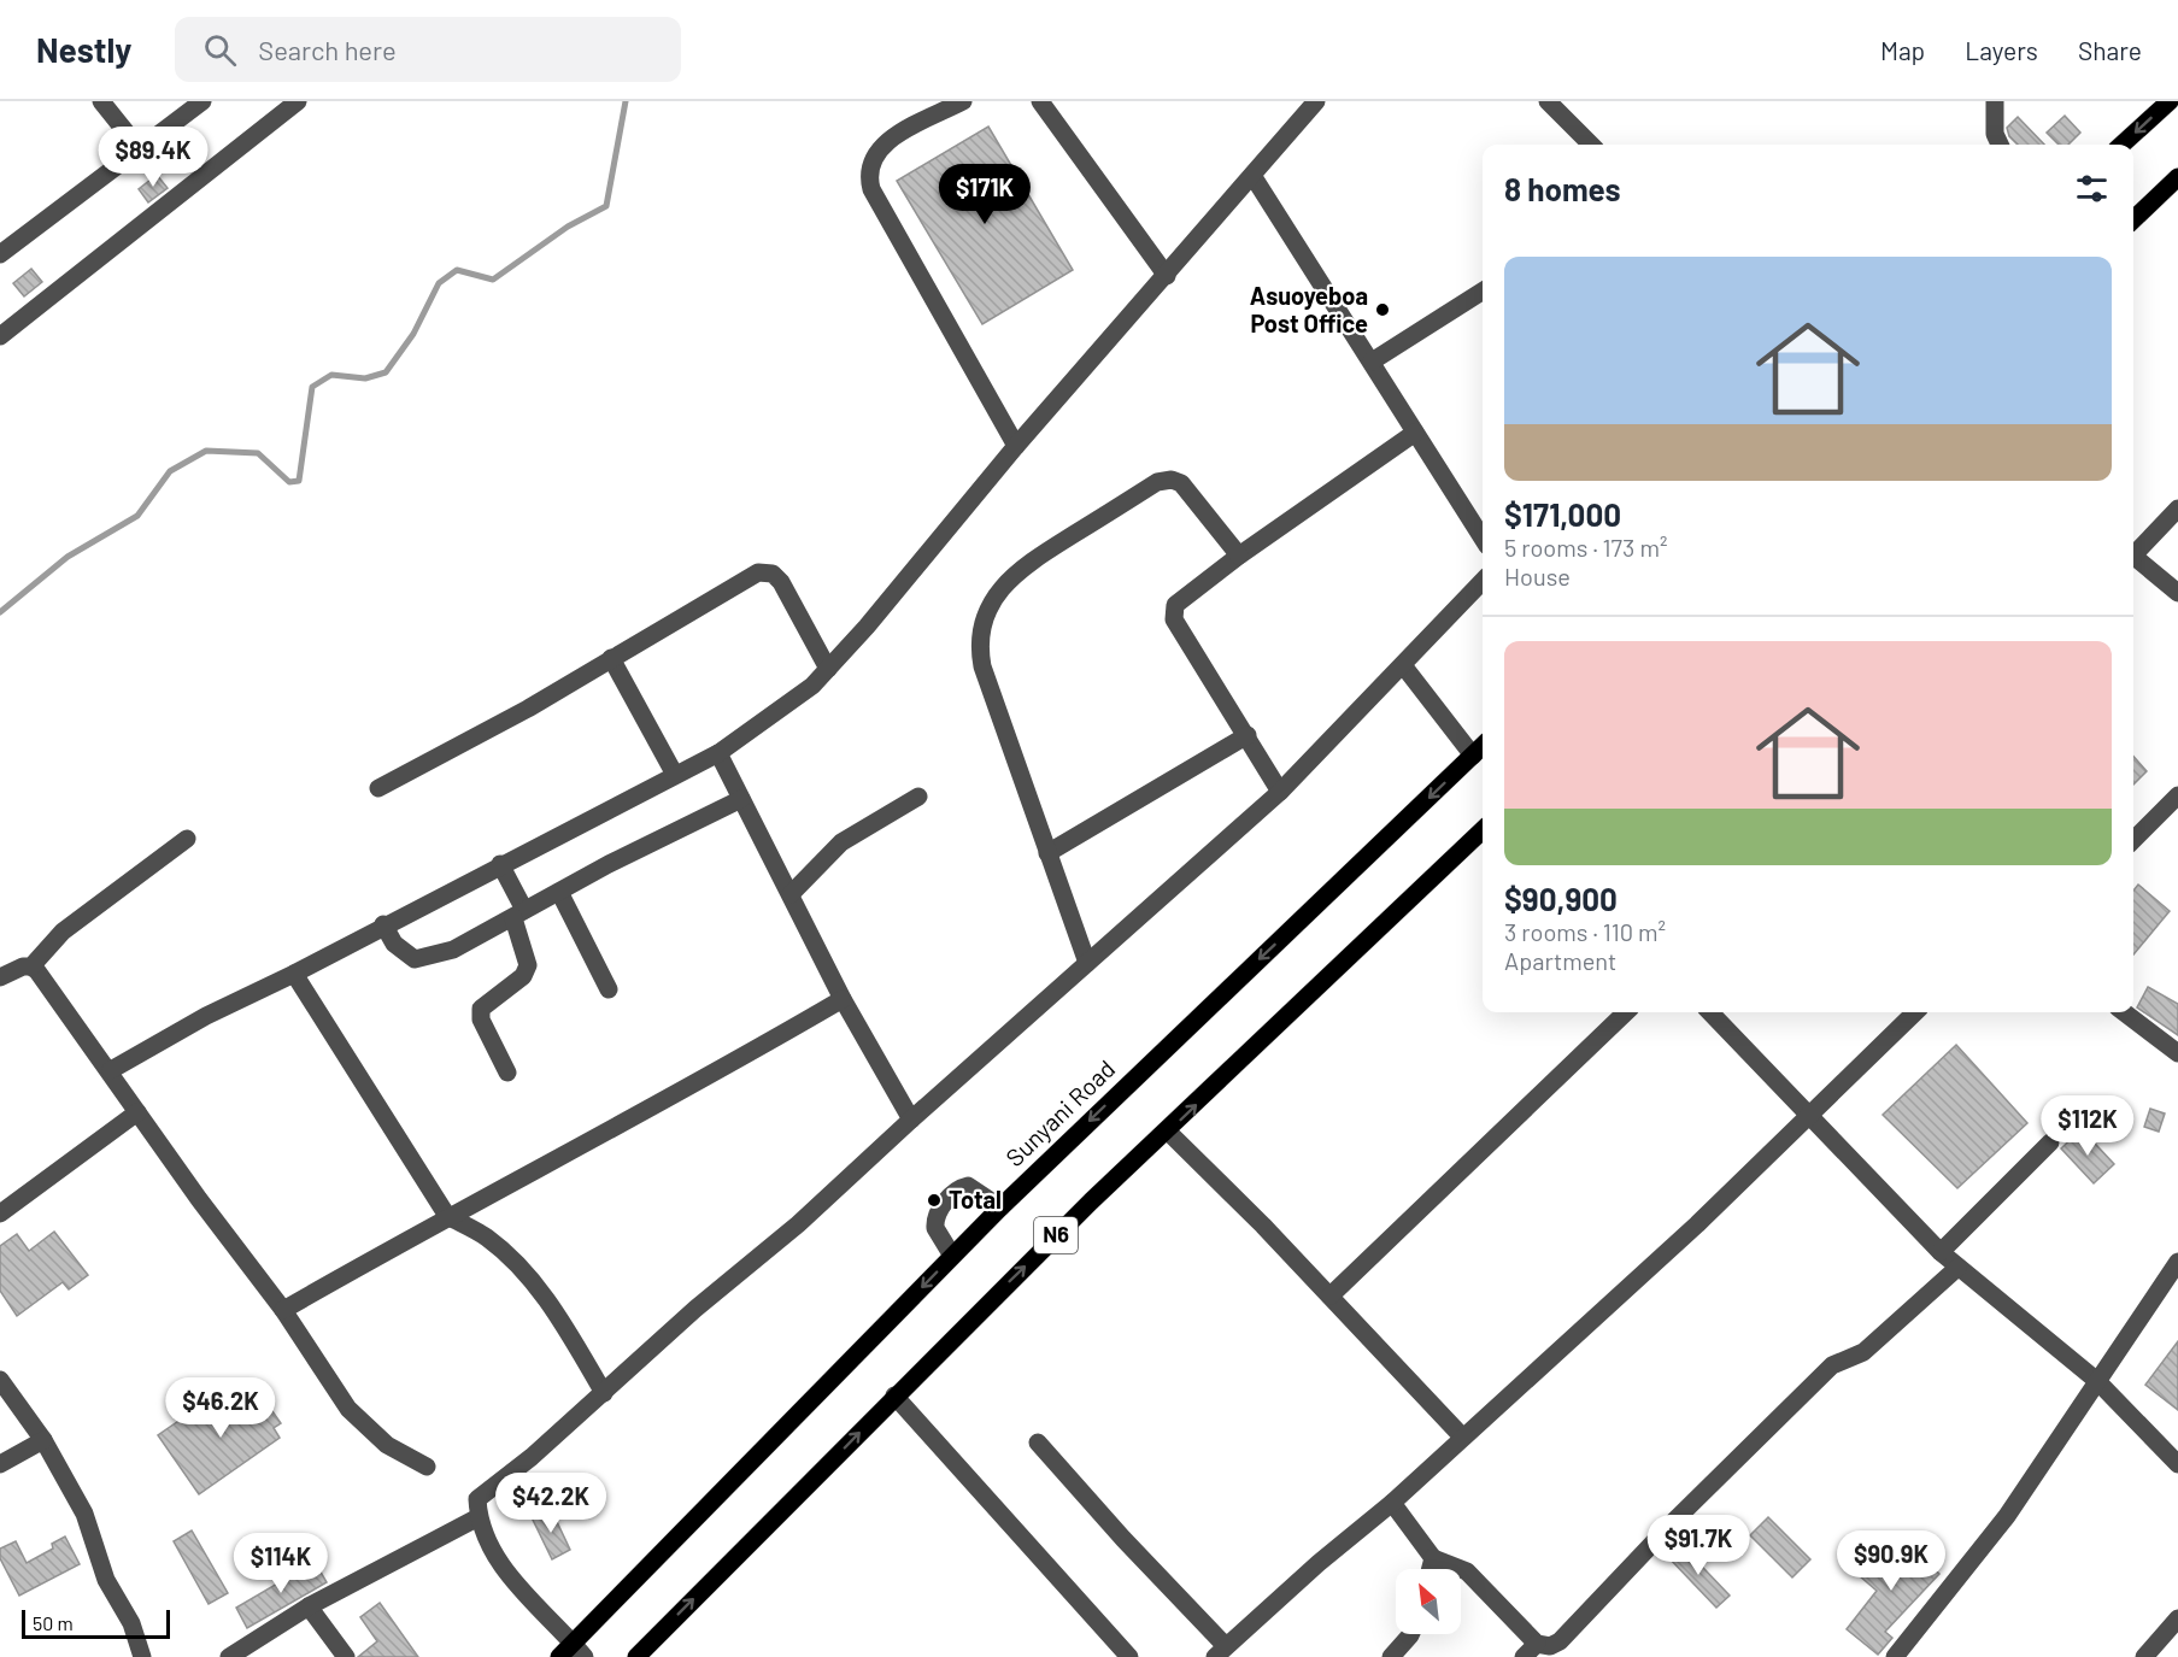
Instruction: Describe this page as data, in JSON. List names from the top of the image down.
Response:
{
  "streets": {
    "main road": ["Sunyani Road", "N6"]
  },
  "places": ["Asuoyeboa Post Office", "Total"],
  "scale_bar": "50 m",
  "north": "top left",
  "page": {
    "header": "Nestly",
    "search": "Search here",
    "nav": ["Map", "Layers", "Share"],
    "price": [
      "$89.4K",
      "$171K",
      "$112K",
      "$46.2K",
      "$42.2K",
      "$91.7K",
      "$90.9K",
      "$114K"
    ],
    "heading": "8 homes",
    "list": [
      {
        "name": "$171,000",
        "note": "5 rooms · 173 m² · House"
      },
      {
        "name": "$90,900",
        "note": "3 rooms · 110 m² · Apartment"
      }
    ],
    "scale": "50 m"
  }
}
